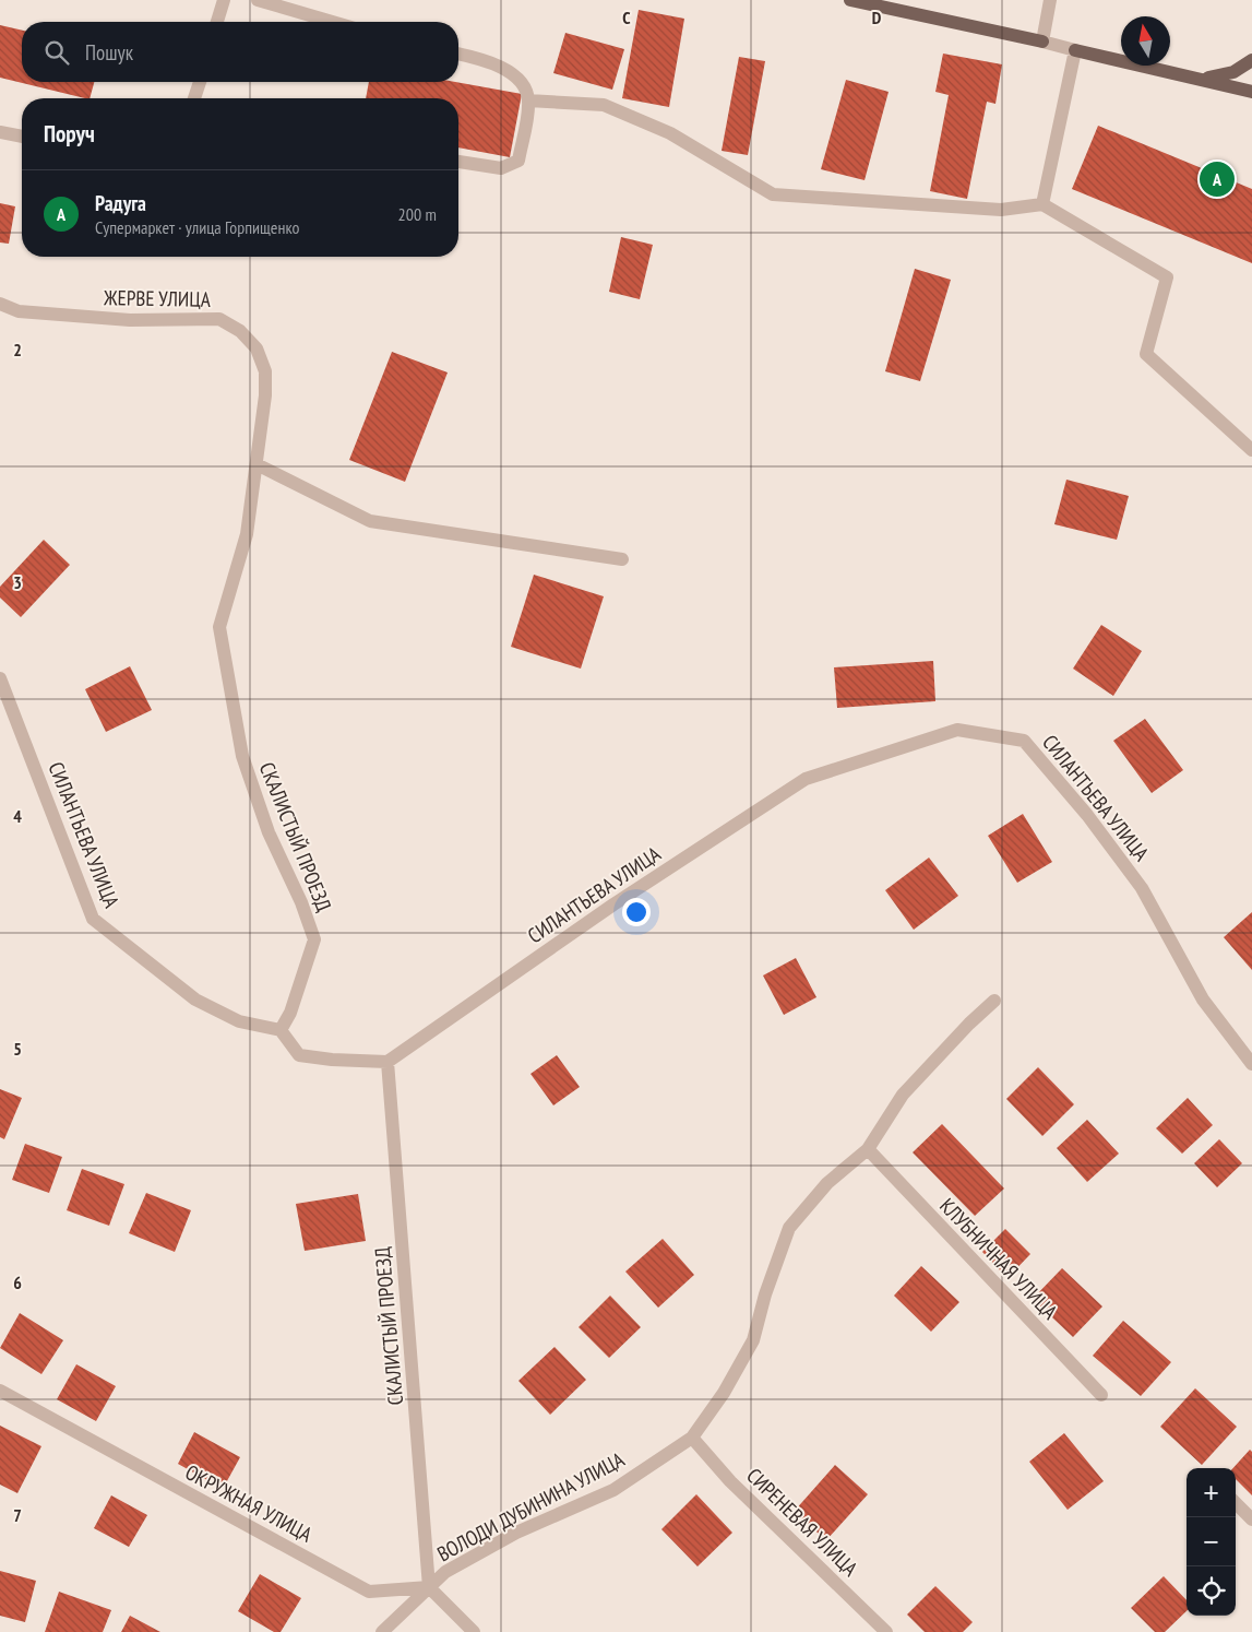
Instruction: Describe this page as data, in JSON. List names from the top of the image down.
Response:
{
  "streets": {
    "street": [
      "ЖЕРВЕ УЛИЦА",
      "СИЛАНТЬЕВА УЛИЦА",
      "СКАЛИСТЫЙ ПРОЕЗД",
      "КЛУБНИЧНАЯ УЛИЦА",
      "ОКРУЖНАЯ УЛИЦА",
      "ВОЛОДИ ДУБИНИНА УЛИЦА",
      "СИРЕНЕВАЯ УЛИЦА"
    ]
  },
  "crossings": [
    ["ЖЕРВЕ УЛИЦА", "СКАЛИСТЫЙ ПРОЕЗД"],
    ["СИЛАНТЬЕВА УЛИЦА", "СКАЛИСТЫЙ ПРОЕЗД"],
    ["СКАЛИСТЫЙ ПРОЕЗД", "ОКРУЖНАЯ УЛИЦА"],
    ["СКАЛИСТЫЙ ПРОЕЗД", "ВОЛОДИ ДУБИНИНА УЛИЦА"],
    ["КЛУБНИЧНАЯ УЛИЦА", "ВОЛОДИ ДУБИНИНА УЛИЦА"],
    ["ОКРУЖНАЯ УЛИЦА", "ВОЛОДИ ДУБИНИНА УЛИЦА"],
    ["ВОЛОДИ ДУБИНИНА УЛИЦА", "СИРЕНЕВАЯ УЛИЦА"]
  ],
  "north": "top",
  "page": {
    "search": "Пошук",
    "heading": "Поруч",
    "pins": "A",
    "list": [
      {
        "mark": "A",
        "name": "Радуга",
        "note": "Супермаркет · улица Горпищенко",
        "value": "200 m"
      }
    ],
    "map_buttons": ["+", "−"]
  },
  "grid": {
    "columns": ["C", "D"],
    "rows": [
      "2",
      "3",
      "4",
      "5",
      "6",
      "7"
    ]
  }
}
